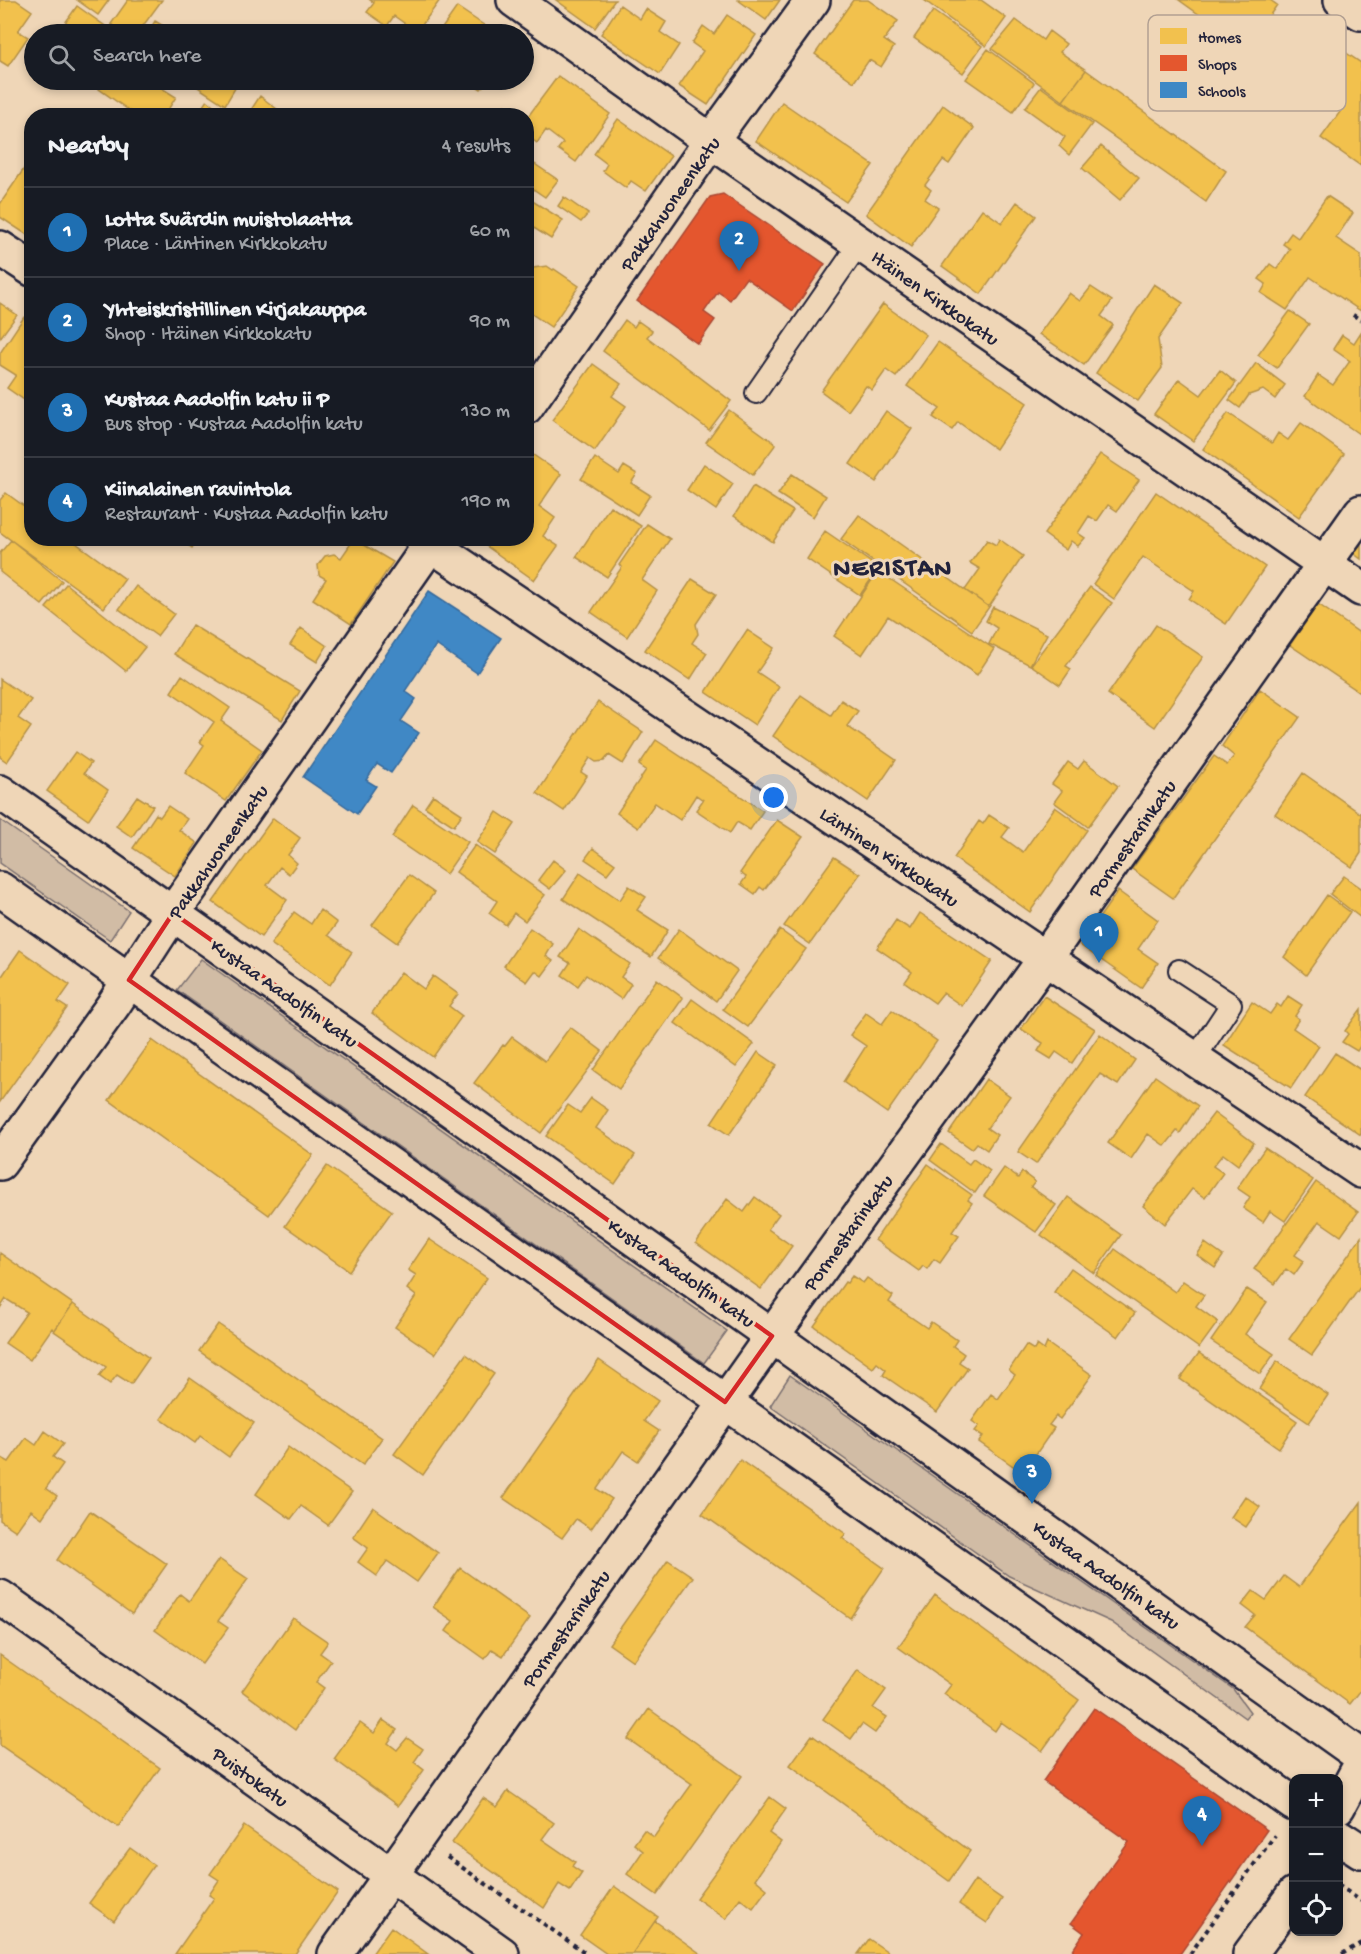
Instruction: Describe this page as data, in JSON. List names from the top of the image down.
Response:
{
  "streets": {
    "street": [
      "Pakkahuoneenkatu",
      "Itäinen Kirkkokatu",
      "Pormestarinkatu",
      "Läntinen Kirkkokatu",
      "Kustaa Aadolfin katu",
      "Puistokatu"
    ]
  },
  "crossings": [
    ["Pakkahuoneenkatu", "Itäinen Kirkkokatu"],
    ["Pakkahuoneenkatu", "Kustaa Aadolfin katu"],
    ["Itäinen Kirkkokatu", "Pormestarinkatu"],
    ["Pormestarinkatu", "Läntinen Kirkkokatu"],
    ["Pormestarinkatu", "Kustaa Aadolfin katu"],
    ["Pormestarinkatu", "Puistokatu"]
  ],
  "districts": ["NERISTAN"],
  "legend": ["Homes", "Shops", "Schools"],
  "page": {
    "search": "Search here",
    "heading": ["Nearby", "4 results"],
    "list": [
      {
        "mark": "1",
        "name": "Lotta Svärdin muistolaatta",
        "note": "Place · Läntinen Kirkkokatu",
        "value": "60 m"
      },
      {
        "mark": "2",
        "name": "Yhteiskristillinen Kirjakauppa",
        "note": "Shop · Itäinen Kirkkokatu",
        "value": "90 m"
      },
      {
        "mark": "3",
        "name": "Kustaa Aadolfin katu ii P",
        "note": "Bus stop · Kustaa Aadolfin katu",
        "value": "130 m"
      },
      {
        "mark": "4",
        "name": "Kiinalainen ravintola",
        "note": "Restaurant · Kustaa Aadolfin katu",
        "value": "190 m"
      }
    ],
    "pins": [
      "2",
      "1",
      "3",
      "4"
    ],
    "map_buttons": ["+", "−"]
  }
}
